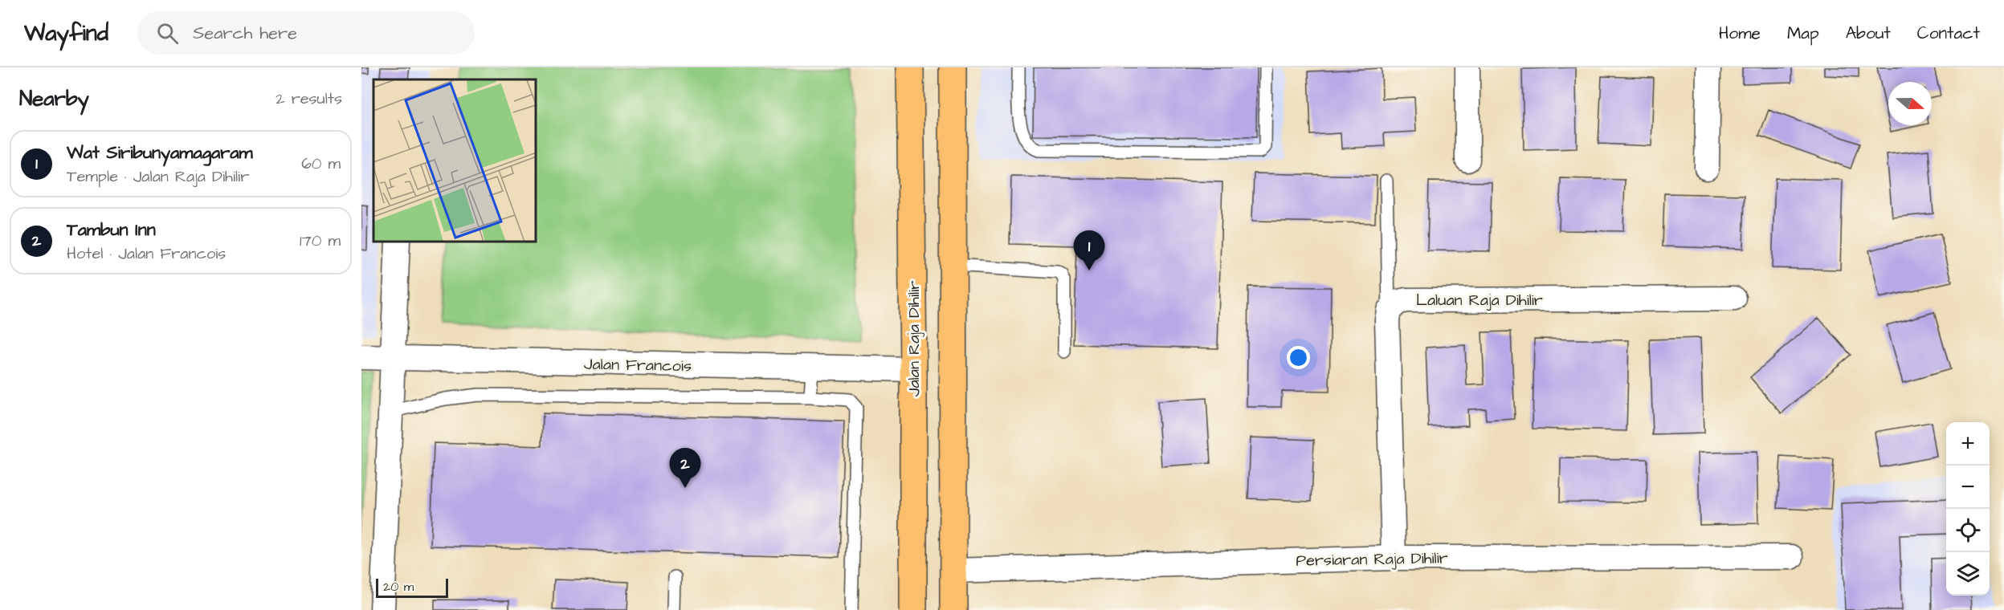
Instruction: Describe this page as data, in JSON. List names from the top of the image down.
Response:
{
  "streets": {
    "main road": ["Jalan Raja Dihilir"],
    "street": ["Laluan Raja Dihilir", "Jalan Francois", "Persiaran Raja Dihilir"]
  },
  "crossings": [
    ["Jalan Raja Dihilir", "Jalan Francois"]
  ],
  "scale_bar": "20 m",
  "north": "right",
  "page": {
    "header": "Wayfind",
    "search": "Search here",
    "nav": [
      "Home",
      "Map",
      "About",
      "Contact"
    ],
    "heading": ["Nearby", "2 results"],
    "list": [
      {
        "mark": "1",
        "name": "Wat Siribunyamagaram",
        "note": "Temple · Jalan Raja Dihilir",
        "value": "60 m"
      },
      {
        "mark": "2",
        "name": "Tambun Inn",
        "note": "Hotel · Jalan Francois",
        "value": "170 m"
      }
    ],
    "pins": ["1", "2"],
    "map_buttons": ["+", "−"],
    "scale": "20 m"
  }
}
